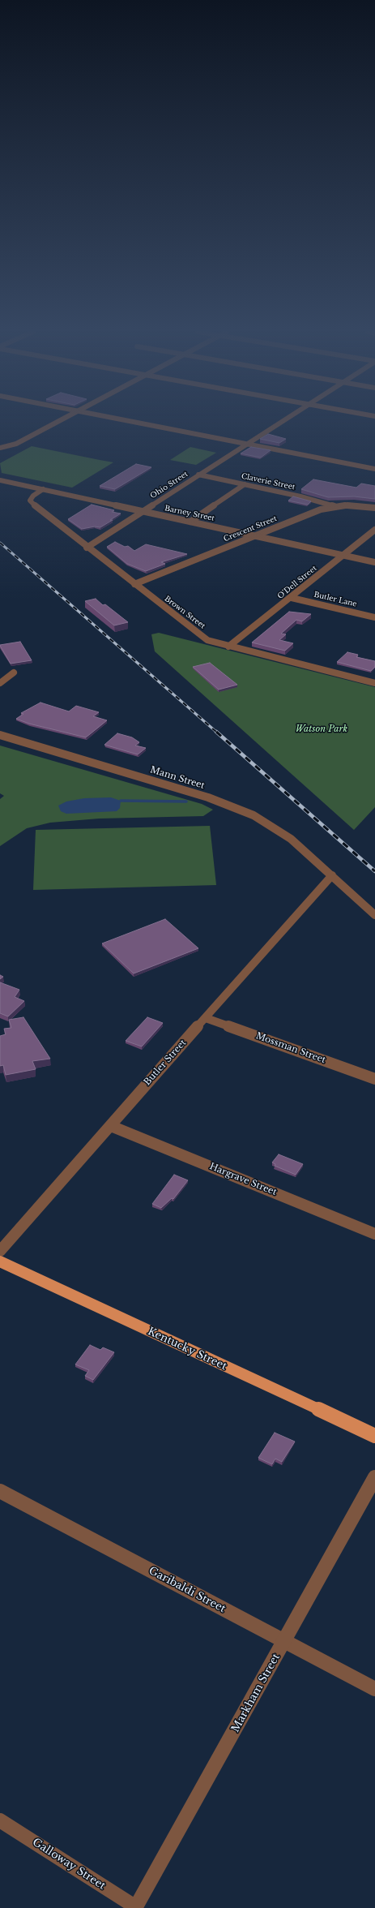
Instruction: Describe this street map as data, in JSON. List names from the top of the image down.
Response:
{
  "streets": {
    "main road": ["Kentucky Street"],
    "street": [
      "Claverie Street",
      "Ohio Street",
      "Barney Street",
      "Crescent Street",
      "O'Dell Street",
      "Butler Lane",
      "Brown Street",
      "Mann Street",
      "Mossman Street",
      "Butler Street",
      "Hargrave Street",
      "Garibaldi Street",
      "Markham Street",
      "Galloway Street"
    ]
  },
  "crossings": [
    ["Claverie Street", "Ohio Street"],
    ["Claverie Street", "Crescent Street"],
    ["Ohio Street", "Barney Street"],
    ["Ohio Street", "Brown Street"],
    ["Barney Street", "Crescent Street"],
    ["Barney Street", "O'Dell Street"],
    ["Barney Street", "Brown Street"],
    ["Crescent Street", "Brown Street"],
    ["O'Dell Street", "Butler Lane"],
    ["O'Dell Street", "Brown Street"],
    ["Mann Street", "Butler Street"],
    ["Mossman Street", "Butler Street"],
    ["Butler Street", "Hargrave Street"],
    ["Garibaldi Street", "Markham Street"],
    ["Markham Street", "Galloway Street"]
  ],
  "parks": ["Watson Park"]
}
